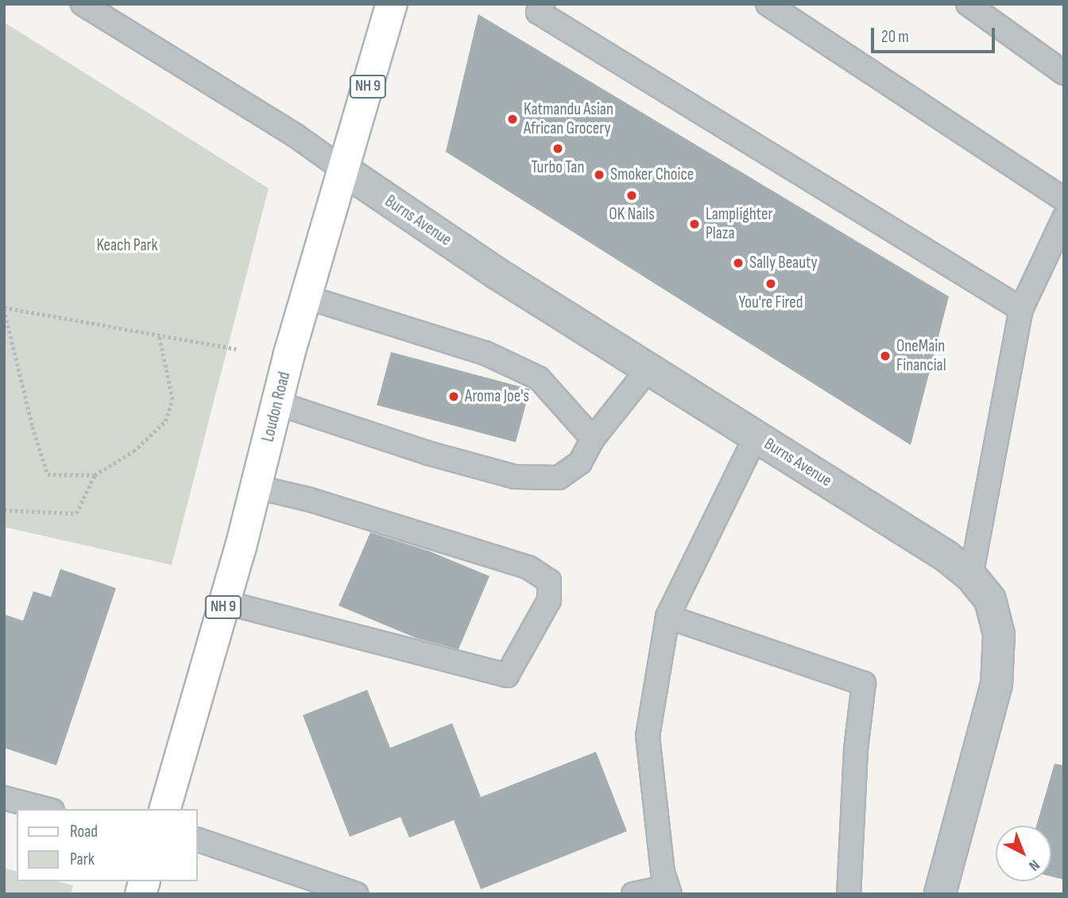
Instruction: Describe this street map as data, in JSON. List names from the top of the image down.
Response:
{
  "streets": {
    "main road": ["NH 9", "Loudon Road"],
    "street": ["Burns Avenue"]
  },
  "crossings": [
    ["Burns Avenue", "Loudon Road"]
  ],
  "parks": ["Keach Park"],
  "places": [
    "Katmandu Asian African Grocery",
    "Turbo Tan",
    "Smoker Choice",
    "OK Nails",
    "Lamplighter Plaza",
    "Sally Beauty",
    "You're Fired",
    "OneMain Financial",
    "Aroma Joe's"
  ],
  "legend": ["Road", "Park"],
  "scale_bar": "20 m",
  "north": "bottom right"
}
